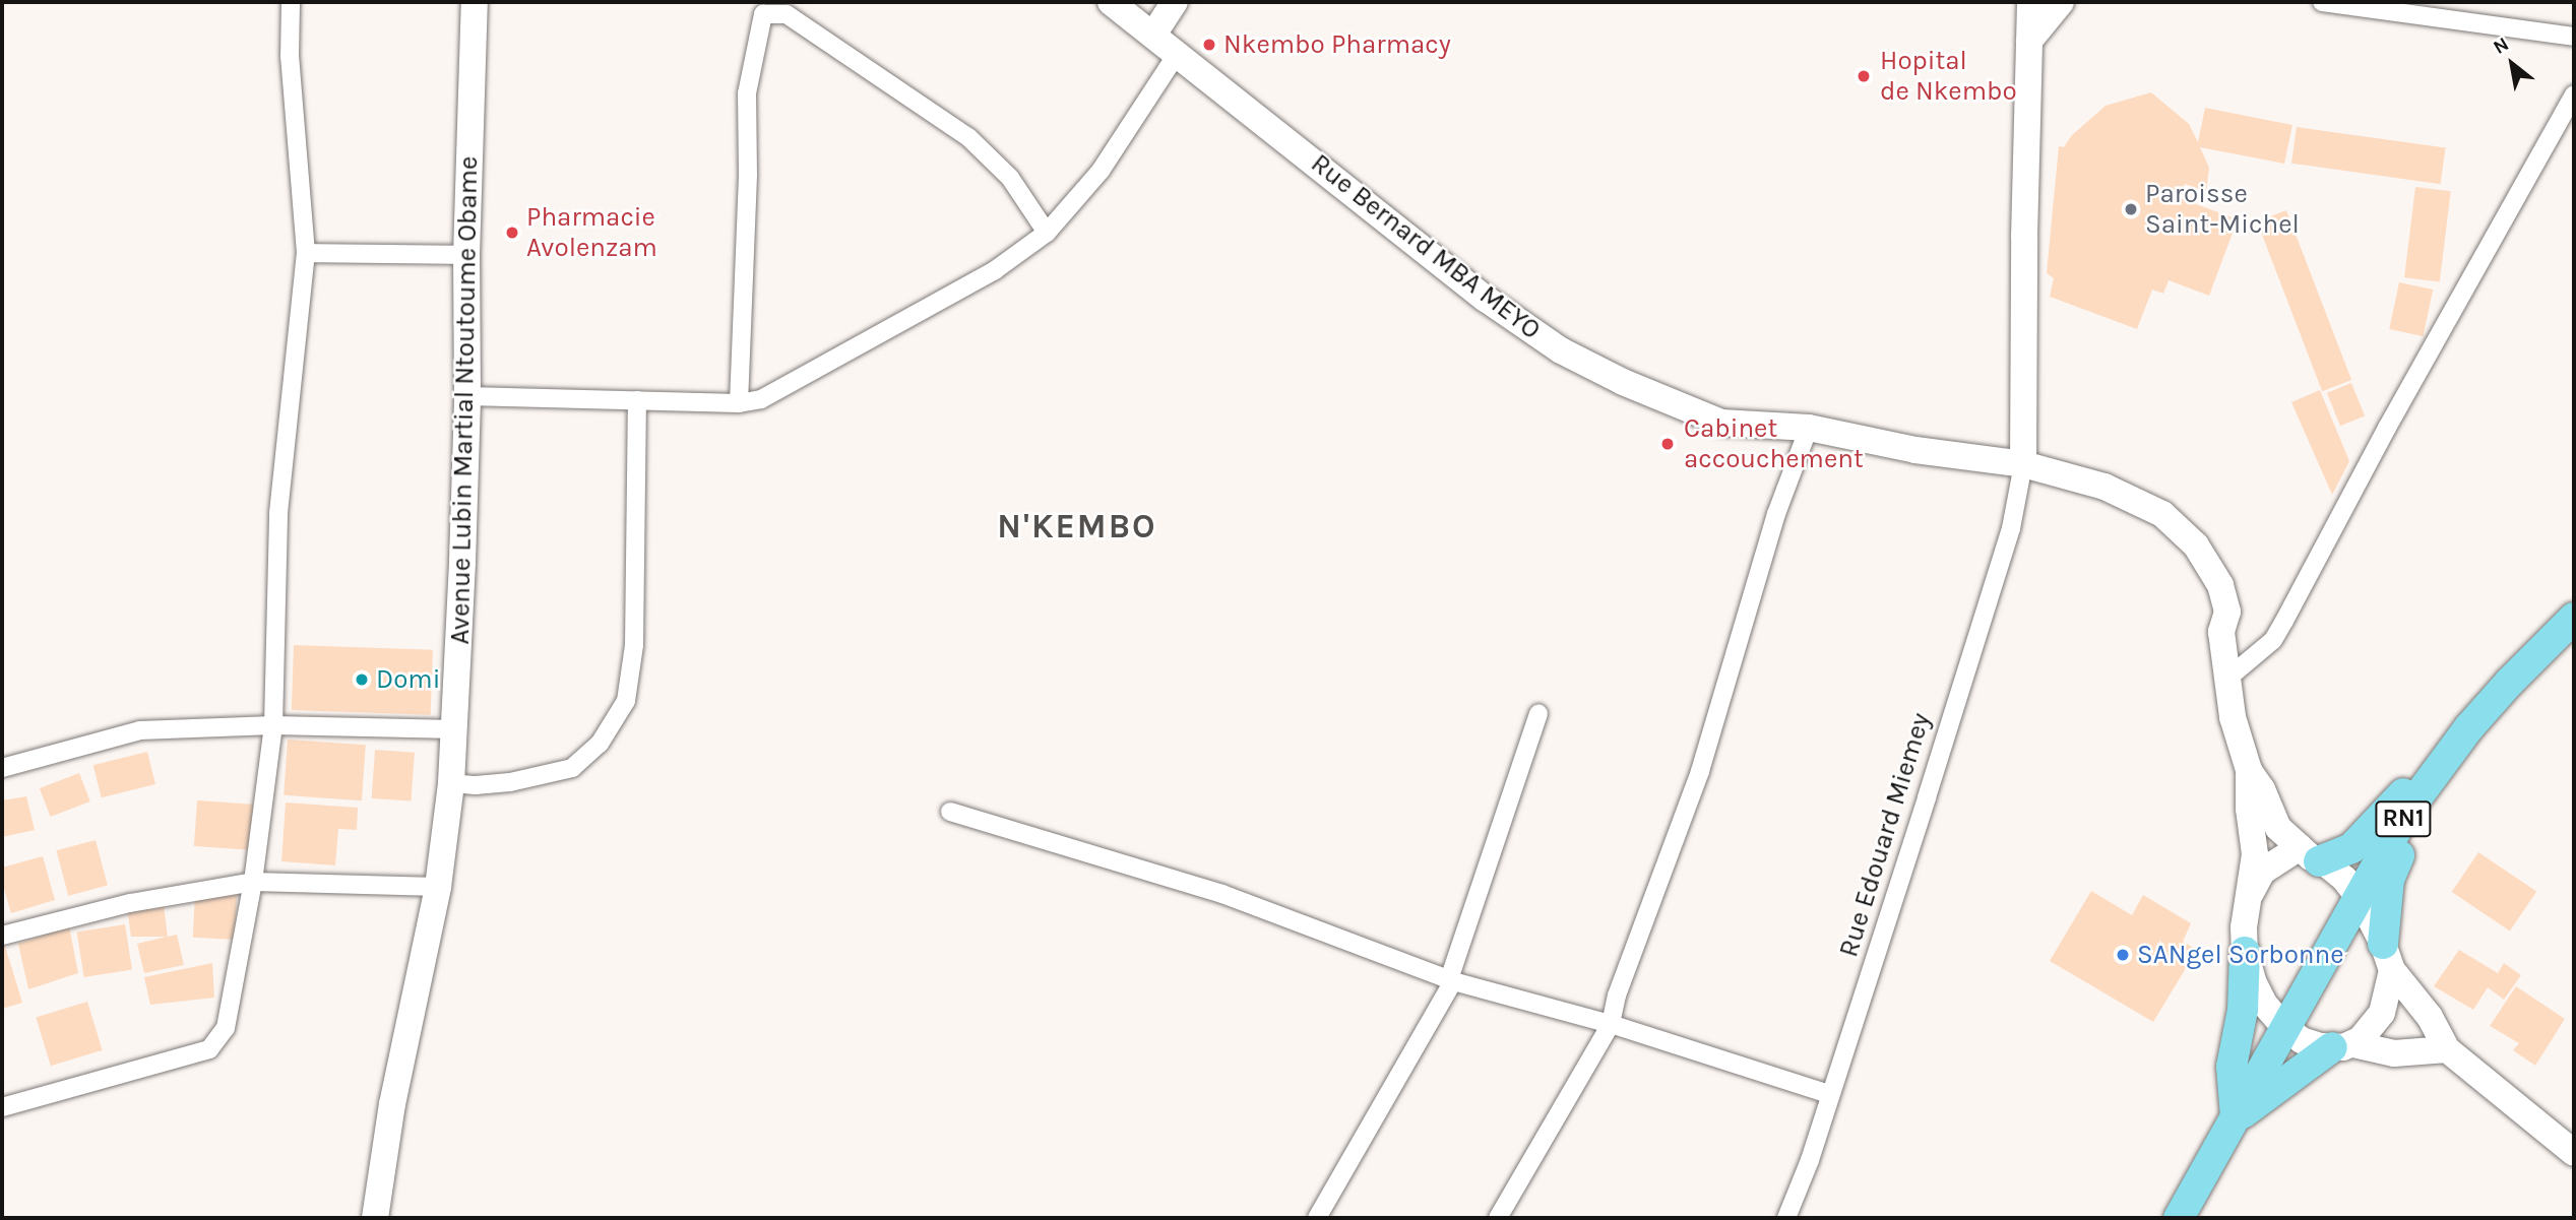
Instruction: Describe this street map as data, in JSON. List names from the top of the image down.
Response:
{
  "streets": {
    "main road": ["Rue Bernard MBA MEYO", "Avenue Lubin Martial Ntoutoume Obame", "RN1"],
    "street": ["Rue Edouard Miemey"]
  },
  "crossings": [
    ["Rue Bernard MBA MEYO", "Rue Edouard Miemey"]
  ],
  "districts": ["N'KEMBO"],
  "places": [
    "Nkembo Pharmacy",
    "Hopital de Nkembo",
    "Paroisse Saint-Michel",
    "Pharmacie Avolenzam",
    "Cabinet accouchement",
    "Domi",
    "SANgel Sorbonne"
  ],
  "north": "top left"
}
